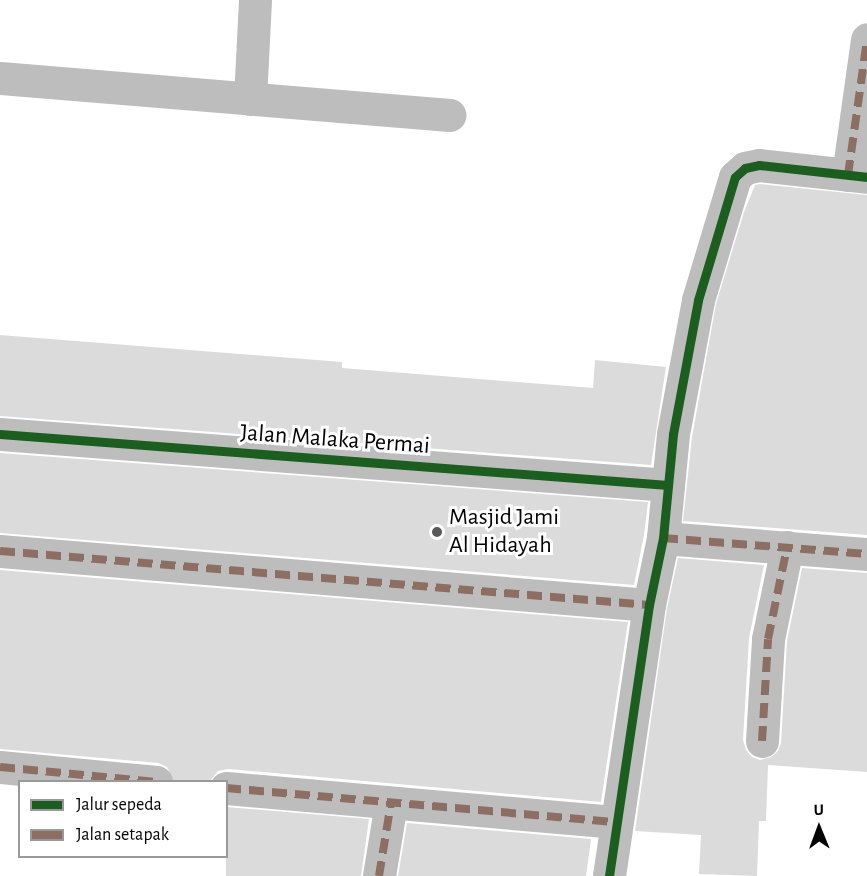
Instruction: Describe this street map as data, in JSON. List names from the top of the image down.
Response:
{
  "streets": {
    "street": ["Jalan Malaka Permai"]
  },
  "places": ["Masjid Jami Al Hidayah"],
  "legend": ["Jalur sepeda", "Jalan setapak"],
  "north": "top"
}
